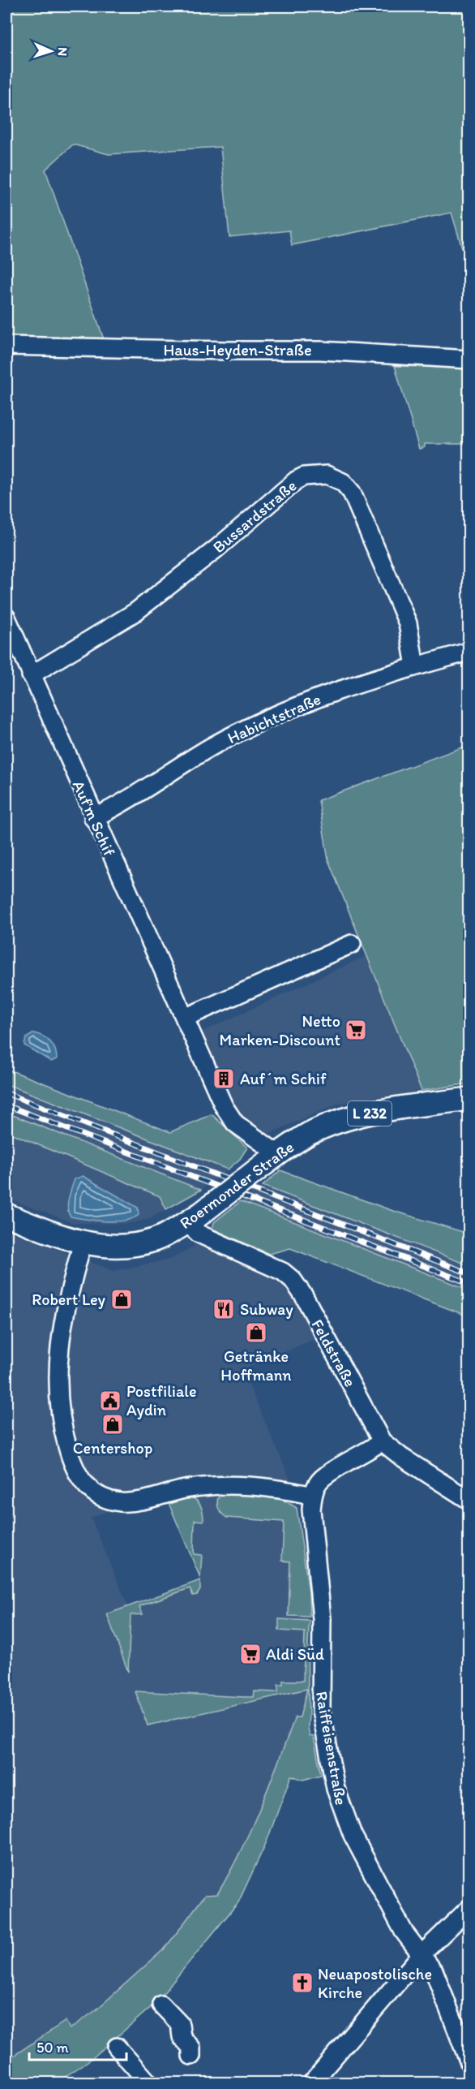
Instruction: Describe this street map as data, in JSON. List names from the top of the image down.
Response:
{
  "streets": {
    "main road": ["L 232", "Roermonder Straße"],
    "street": [
      "Haus-Heyden-Straße",
      "Bussardstraße",
      "Habichtstraße",
      "Auf'm Schif",
      "Feldstraße",
      "Raiffeisenstraße"
    ]
  },
  "crossings": [
    ["Bussardstraße", "Habichtstraße"],
    ["Bussardstraße", "Auf'm Schif"],
    ["Habichtstraße", "Auf'm Schif"],
    ["Auf'm Schif", "Roermonder Straße"],
    ["Roermonder Straße", "Feldstraße"]
  ],
  "places": {
    "supermarket": ["Netto Marken-Discount", "Aldi Süd"],
    "building": ["Auf´m Schif"],
    "shop": ["Robert Ley", "Getränke Hoffmann", "Centershop"],
    "restaurant": ["Subway"],
    "public building": ["Postfiliale Aydin"],
    "church": ["Neuapostolische Kirche"]
  },
  "scale_bar": "50 m",
  "north": "right"
}
